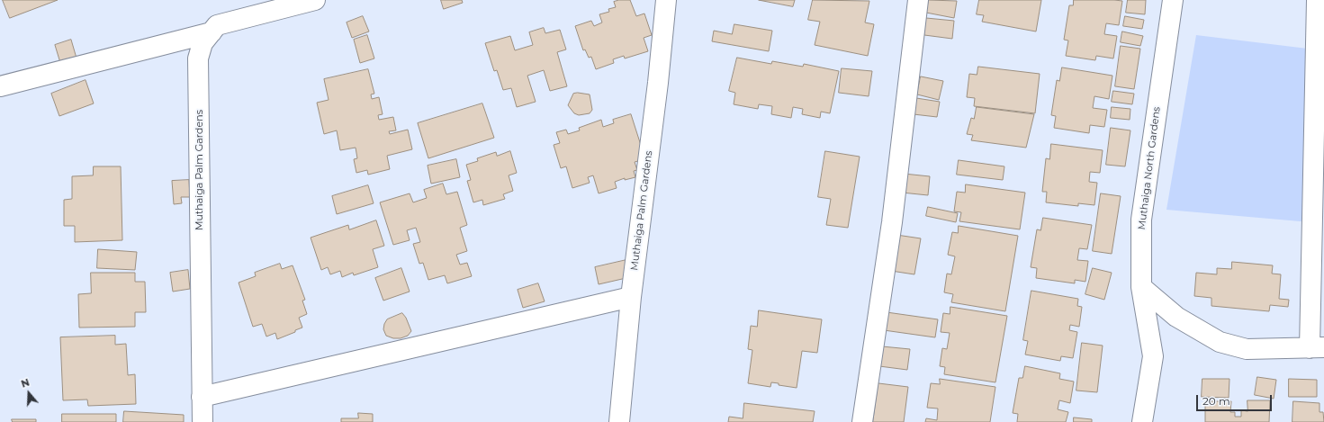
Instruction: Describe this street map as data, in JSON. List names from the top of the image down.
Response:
{
  "streets": {
    "street": ["Muthaiga North Gardens", "Muthaiga Palm Gardens"]
  },
  "scale_bar": "20 m",
  "north": "top"
}
